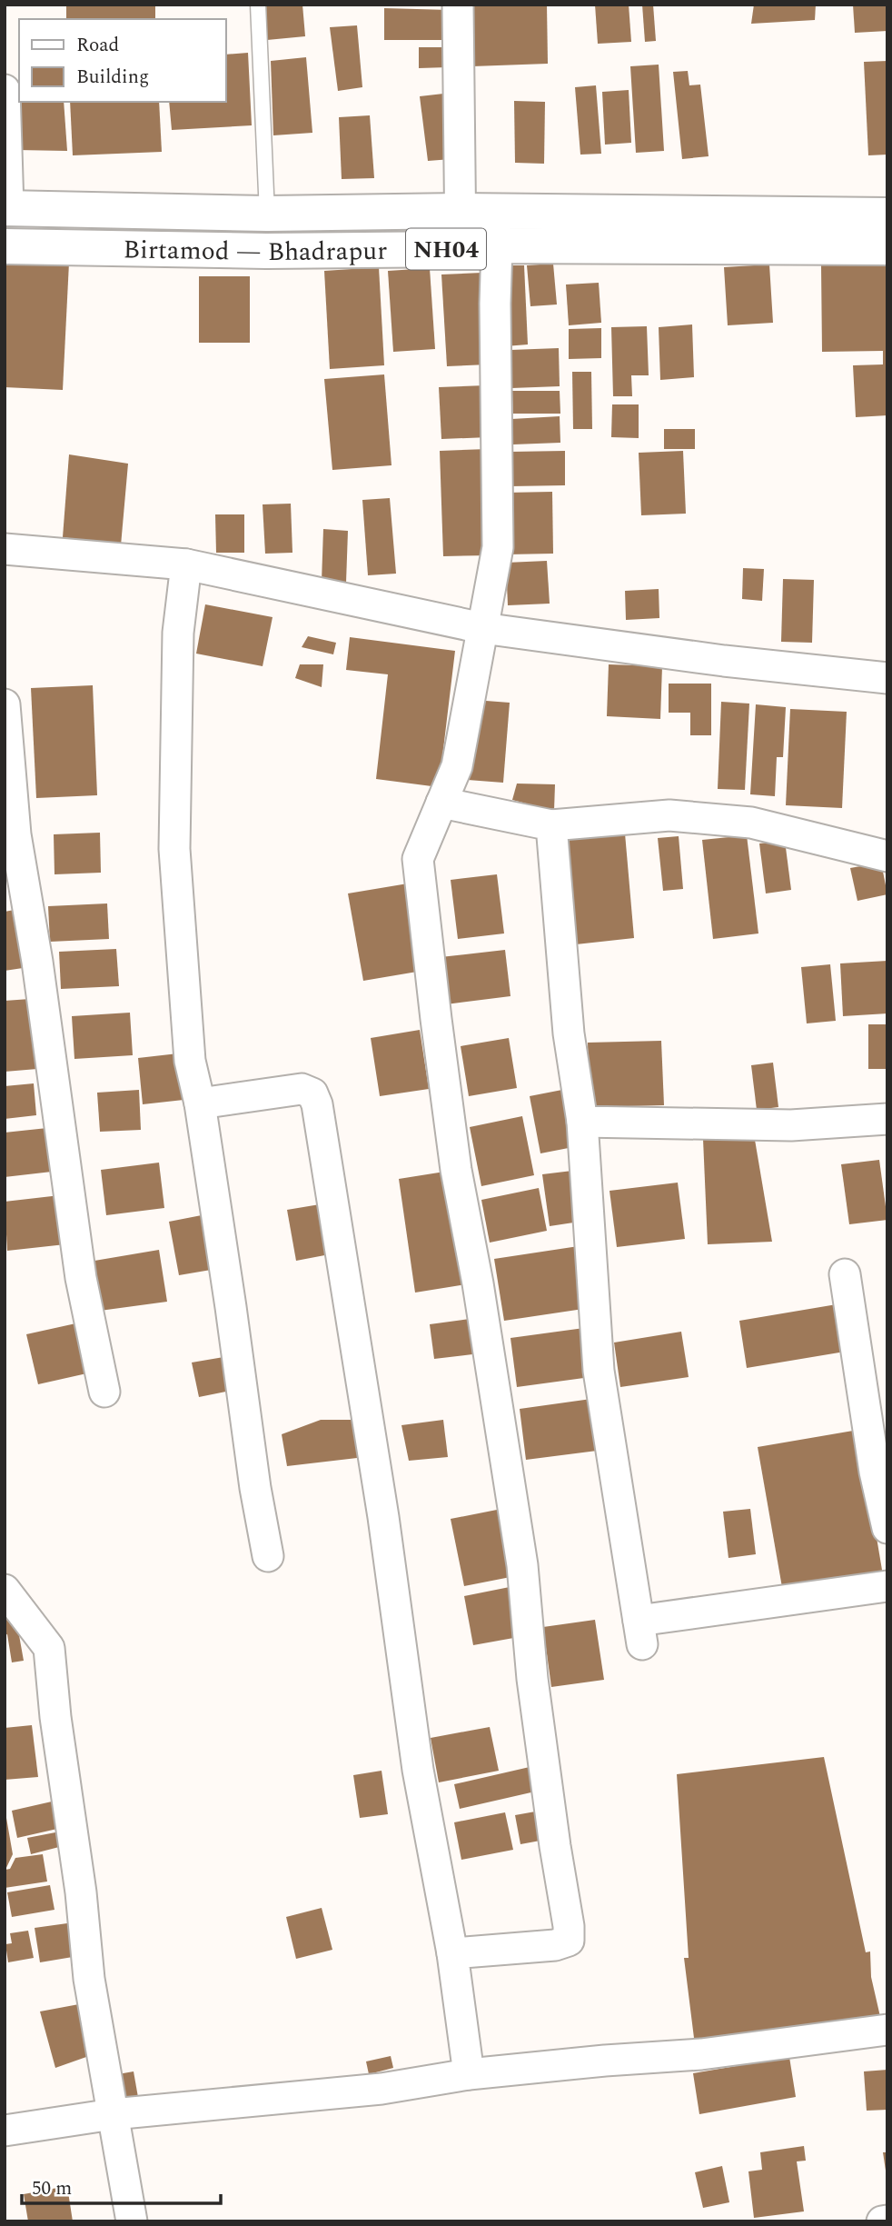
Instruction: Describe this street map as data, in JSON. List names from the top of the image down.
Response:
{
  "streets": {
    "main road": ["Birtamod — Bhadrapur", "NH04"]
  },
  "legend": ["Road", "Building"],
  "scale_bar": "50 m"
}
